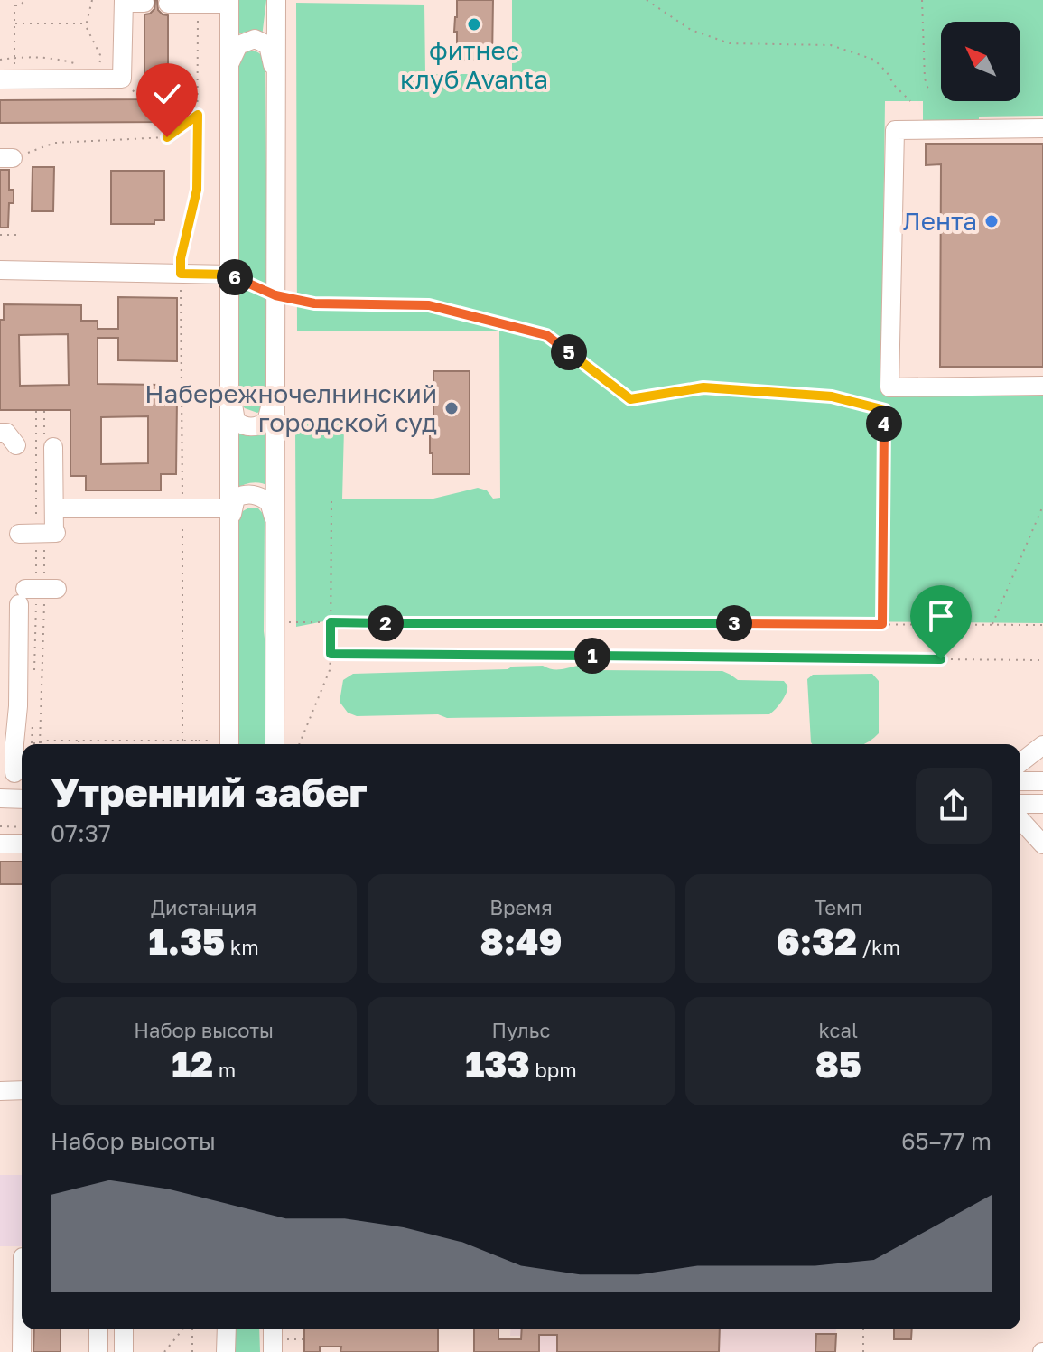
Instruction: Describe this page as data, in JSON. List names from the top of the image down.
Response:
{
  "places": ["фитнес клуб Avanta", "Лента", "Набережночелнинский городской суд"],
  "north": "top left",
  "page": {
    "pins": [
      "6",
      "5",
      "4",
      "2",
      "3",
      "1"
    ],
    "heading": ["Утренний забег", "07:37"],
    "stats": [
      ["Дистанция", "1.35 km"],
      ["Время", "8:49"],
      ["Темп", "6:32 /km"],
      ["Набор высоты", "12 m"],
      ["Пульс", "133 bpm"],
      ["kcal", "85"]
    ],
    "chart": ["Набор высоты", "65–77 m"]
  }
}
